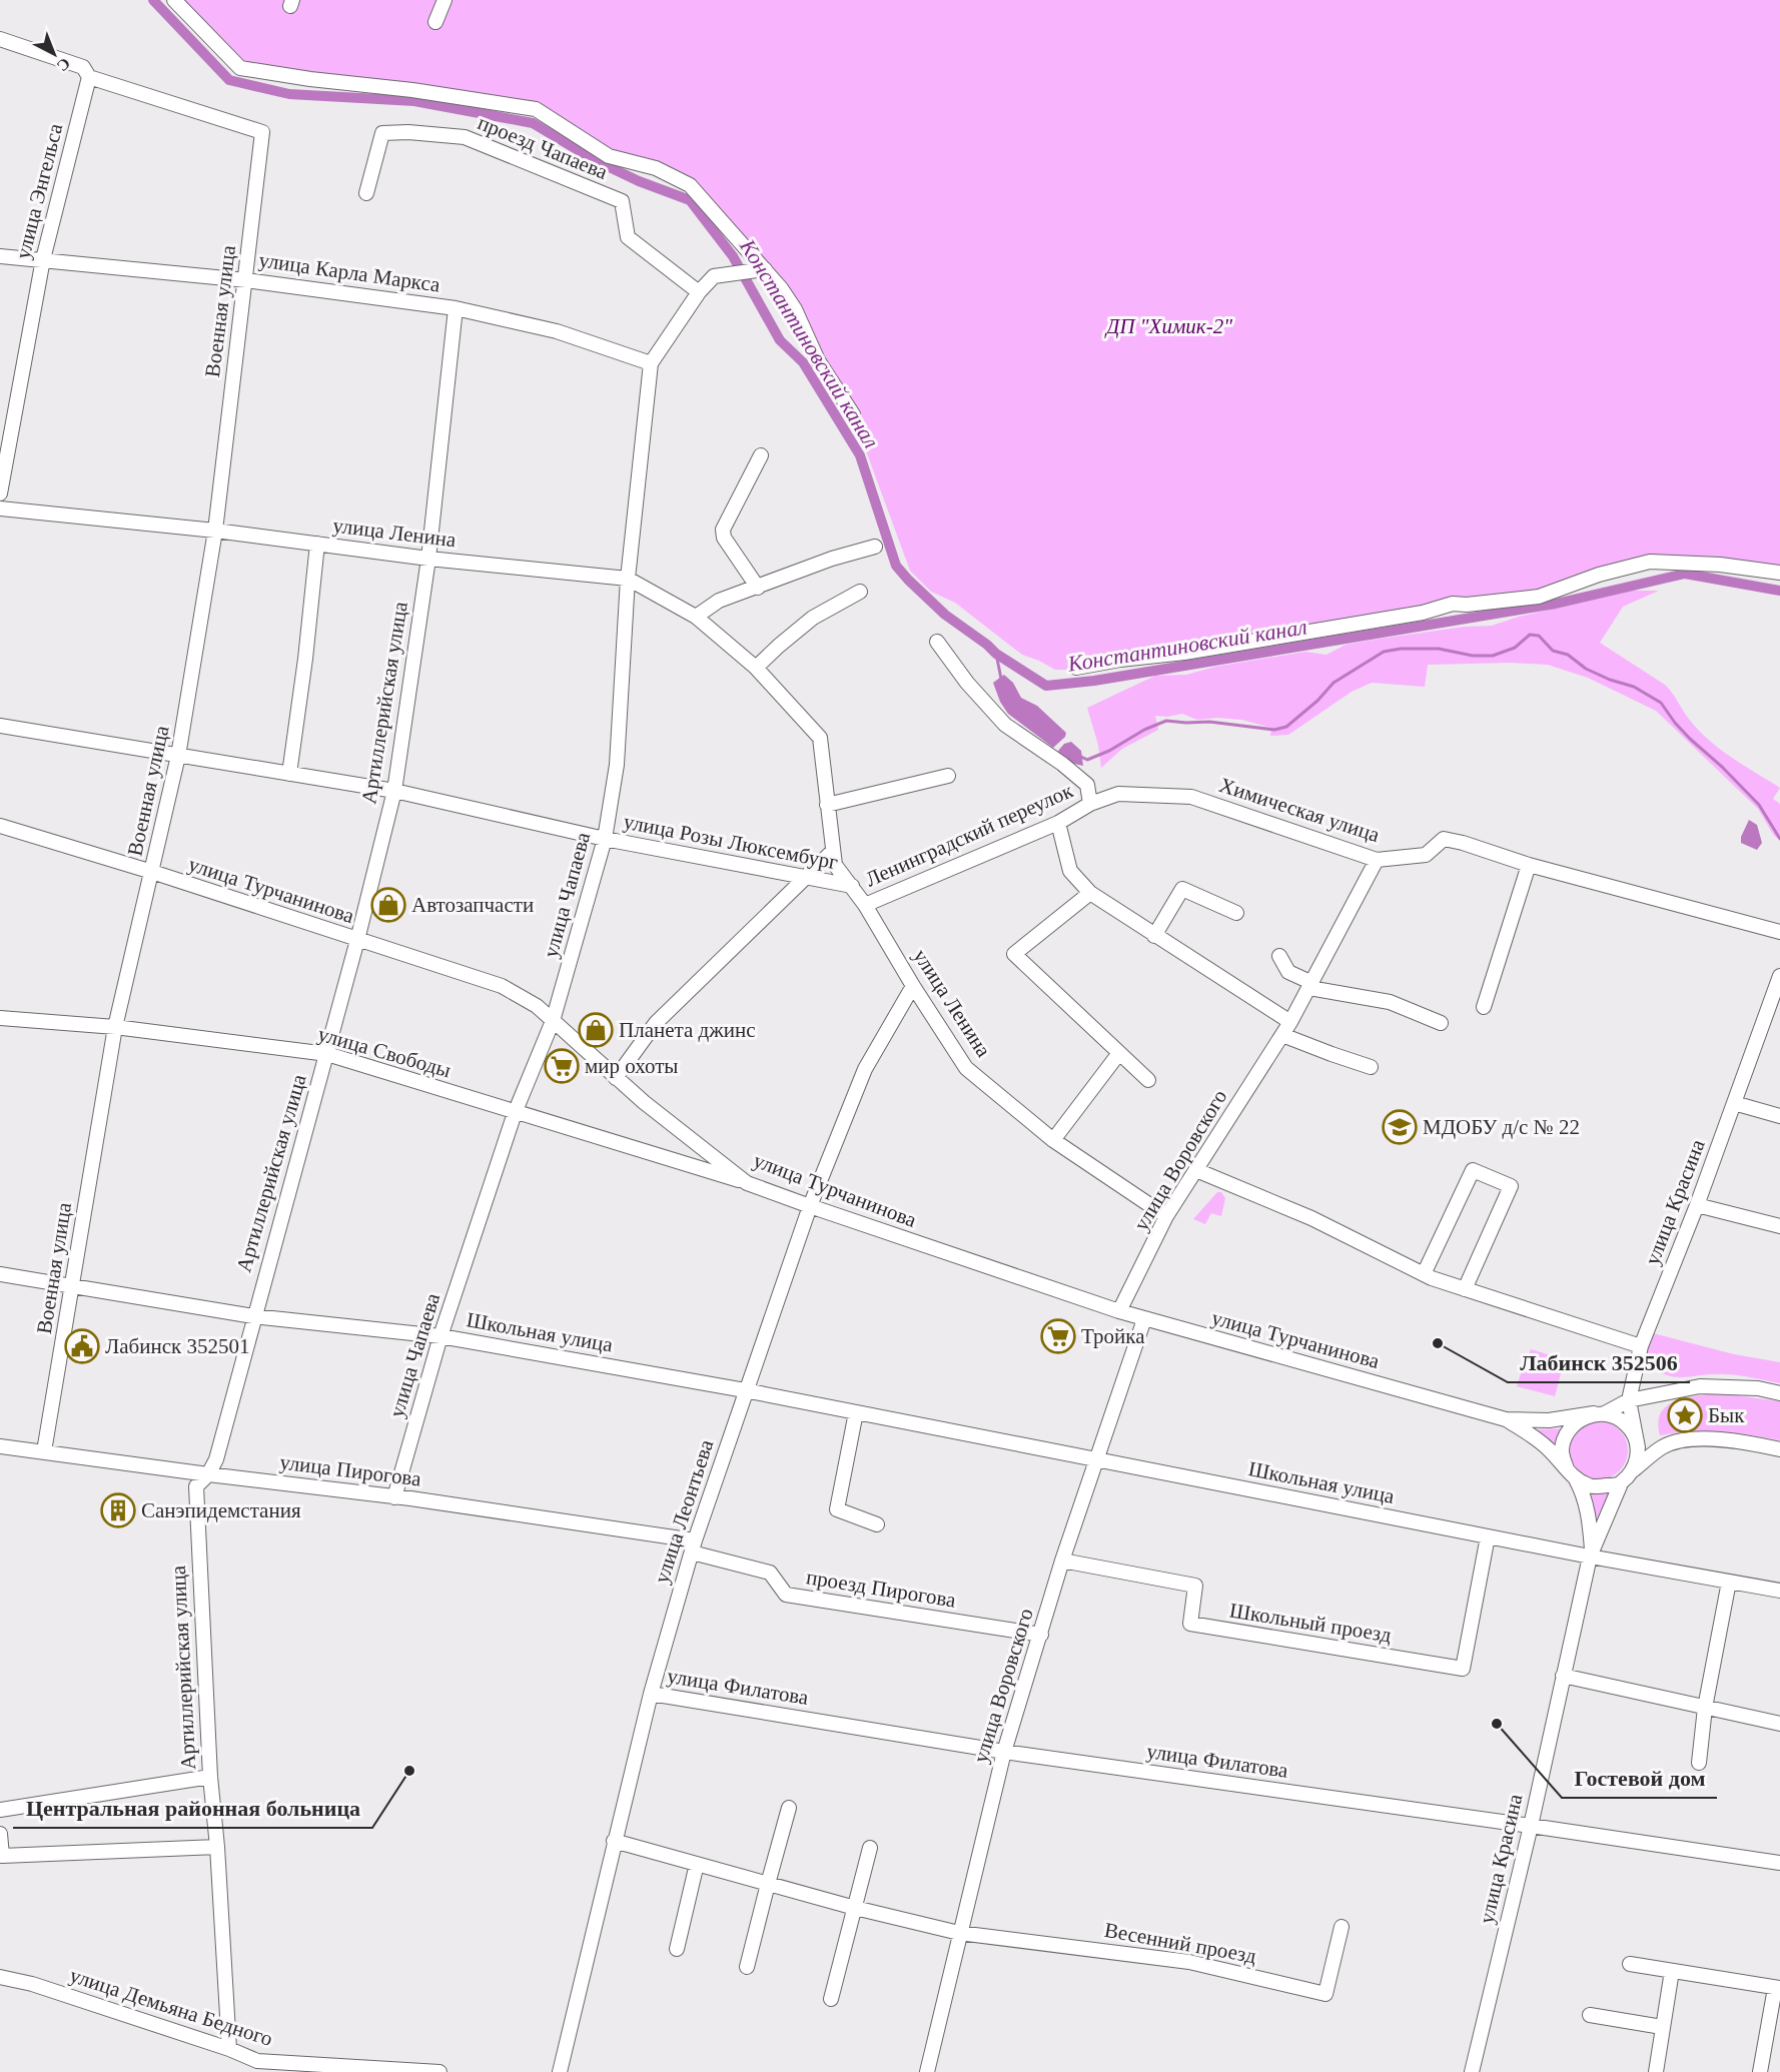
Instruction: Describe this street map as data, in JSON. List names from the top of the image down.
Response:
{
  "streets": {
    "street": [
      "проезд Чапаева",
      "улица Энгельса",
      "улица Карла Маркса",
      "Военная улица",
      "улица Ленина",
      "Артиллерийская улица",
      "Химическая улица",
      "Ленинградский переулок",
      "улица Розы Люксембург",
      "улица Турчанинова",
      "улица Чапаева",
      "улица Свободы",
      "улица Воровского",
      "улица Красина",
      "Школьная улица",
      "улица Пирогова",
      "улица Леонтьева",
      "проезд Пирогова",
      "Школьный проезд",
      "улица Филатова",
      "Весенний проезд",
      "улица Демьяна Бедного"
    ]
  },
  "crossings": [
    ["проезд Чапаева", "улица Чапаева"],
    ["улица Энгельса", "улица Карла Маркса"],
    ["улица Энгельса", "Военная улица"],
    ["улица Карла Маркса", "Военная улица"],
    ["улица Карла Маркса", "Артиллерийская улица"],
    ["улица Карла Маркса", "улица Чапаева"],
    ["Военная улица", "улица Ленина"],
    ["Военная улица", "улица Розы Люксембург"],
    ["Военная улица", "улица Турчанинова"],
    ["Военная улица", "улица Свободы"],
    ["Военная улица", "Школьная улица"],
    ["Военная улица", "улица Пирогова"],
    ["улица Ленина", "Артиллерийская улица"],
    ["улица Ленина", "Ленинградский переулок"],
    ["улица Ленина", "улица Розы Люксембург"],
    ["улица Ленина", "улица Чапаева"],
    ["улица Ленина", "улица Воровского"],
    ["улица Ленина", "улица Леонтьева"],
    ["Артиллерийская улица", "улица Розы Люксембург"],
    ["Артиллерийская улица", "улица Турчанинова"],
    ["Артиллерийская улица", "улица Свободы"],
    ["Артиллерийская улица", "Школьная улица"],
    ["Артиллерийская улица", "улица Пирогова"],
    ["Артиллерийская улица", "улица Демьяна Бедного"],
    ["Химическая улица", "Ленинградский переулок"],
    ["Химическая улица", "улица Воровского"],
    ["улица Розы Люксембург", "улица Чапаева"],
    ["улица Турчанинова", "улица Чапаева"],
    ["улица Турчанинова", "улица Свободы"],
    ["улица Турчанинова", "улица Воровского"],
    ["улица Турчанинова", "улица Красина"],
    ["улица Турчанинова", "улица Леонтьева"],
    ["улица Чапаева", "улица Свободы"],
    ["улица Чапаева", "Школьная улица"],
    ["улица Чапаева", "улица Пирогова"],
    ["улица Воровского", "Школьная улица"],
    ["улица Воровского", "проезд Пирогова"],
    ["улица Воровского", "Школьный проезд"],
    ["улица Воровского", "улица Филатова"],
    ["улица Воровского", "Весенний проезд"],
    ["улица Красина", "Школьная улица"],
    ["улица Красина", "улица Филатова"],
    ["Школьная улица", "улица Леонтьева"],
    ["Школьная улица", "Школьный проезд"],
    ["улица Пирогова", "улица Леонтьева"],
    ["улица Пирогова", "проезд Пирогова"],
    ["улица Леонтьева", "проезд Пирогова"],
    ["улица Леонтьева", "улица Филатова"]
  ],
  "water": ["Константиновский канал"],
  "parks": ["ДП \"Химик-2\""],
  "places": {
    "shop": ["Автозапчасти", "Планета джинс"],
    "supermarket": ["мир охоты", "Тройка"],
    "school or university": ["МДОБУ д/с № 22"],
    "other": ["Лабинск 352506", "Гостевой дом", "Центральная районная больница"],
    "public building": ["Лабинск 352501"],
    "place": ["Бык"],
    "building": ["Санэпидемстания"]
  },
  "north": "bottom right"
}
